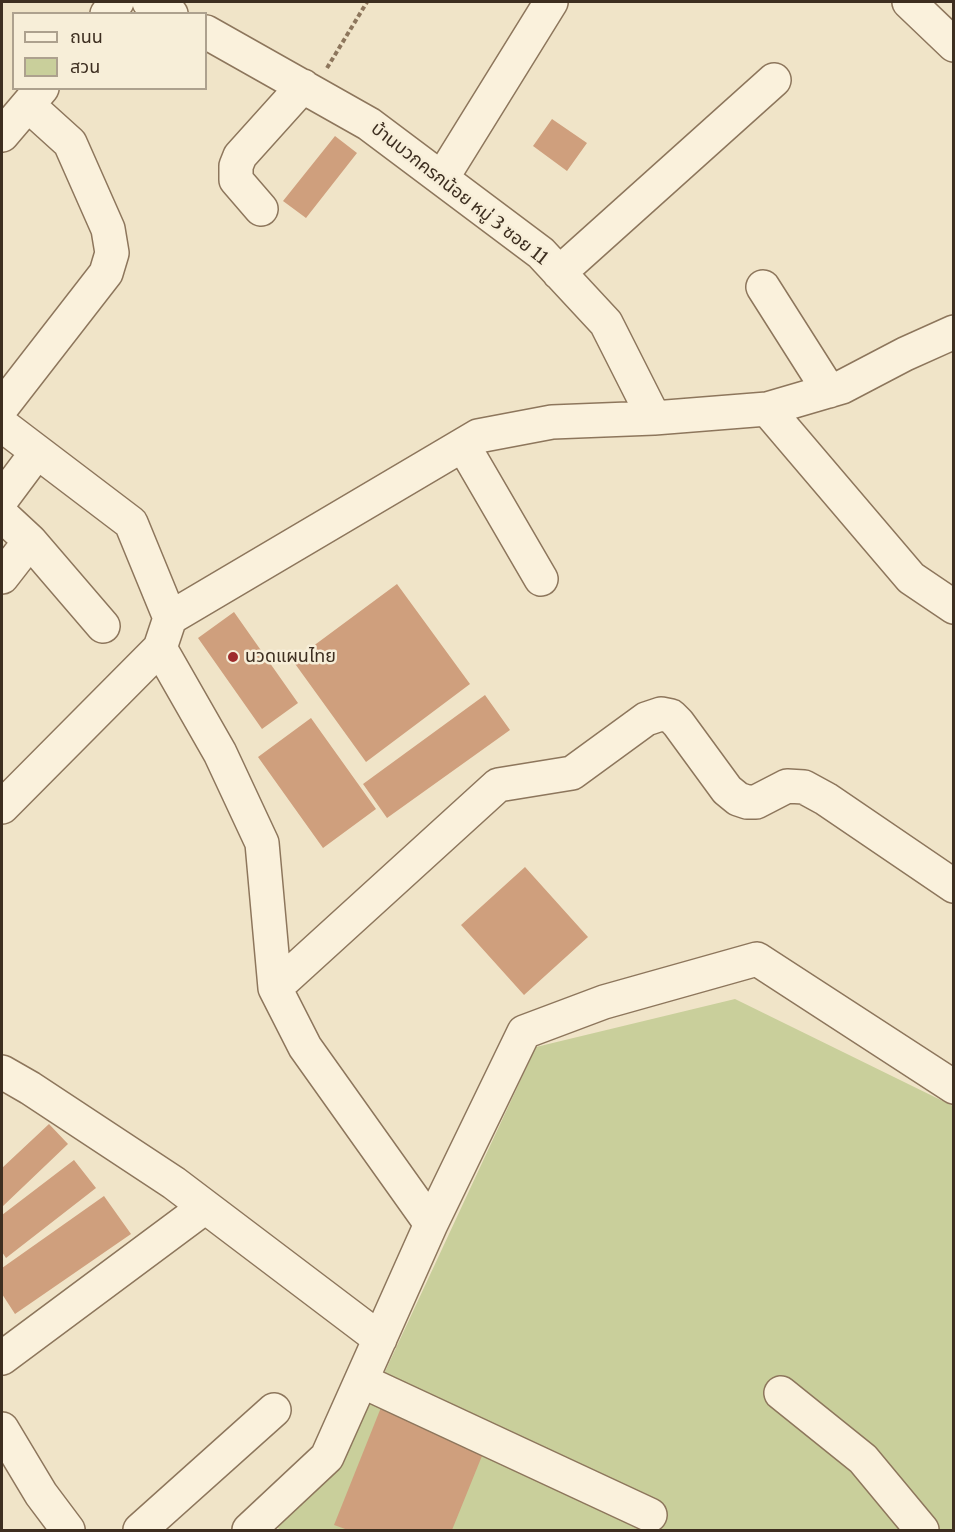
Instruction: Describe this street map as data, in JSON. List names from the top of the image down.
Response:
{
  "streets": {
    "street": ["บ้านบวกครกน้อย หมู่ 3 ซอย 11"]
  },
  "places": ["นวดแผนไทย"],
  "legend": ["ถนน", "สวน"]
}
